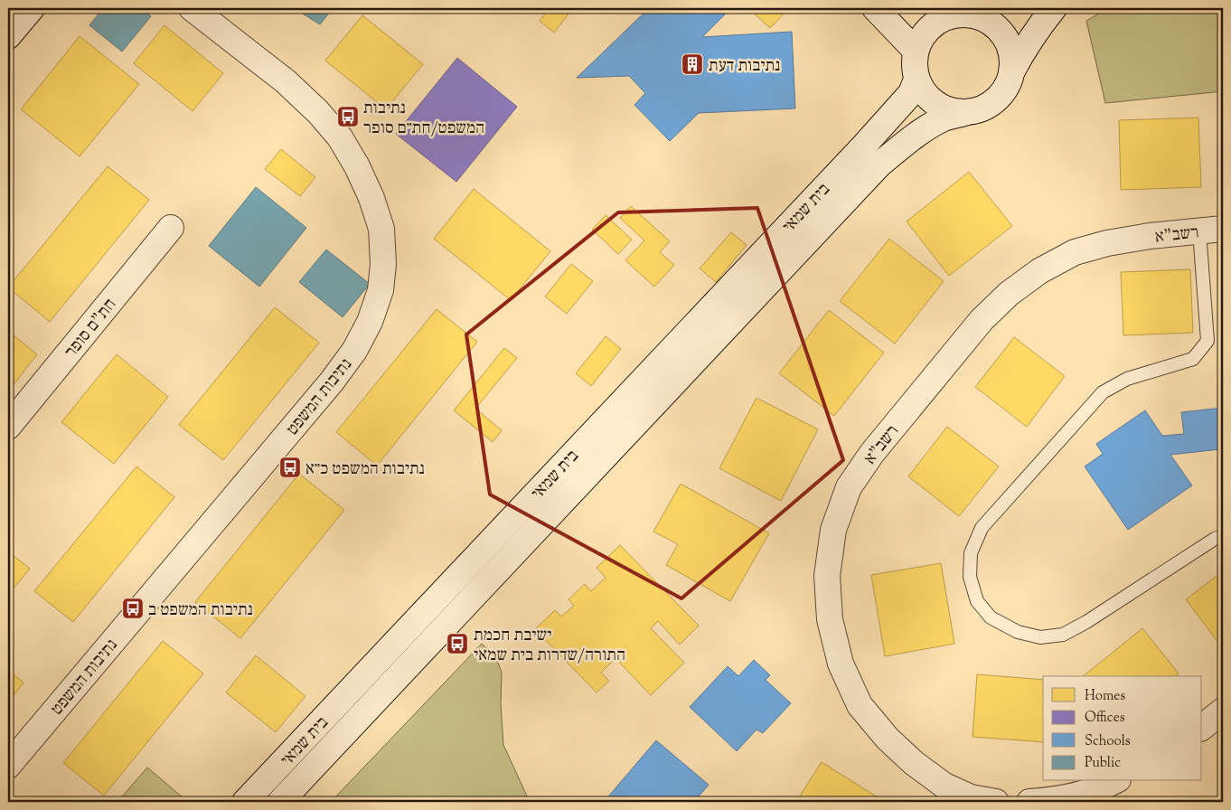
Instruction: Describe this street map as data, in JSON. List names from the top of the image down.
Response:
{
  "streets": {
    "street": [
      "בית שמאי",
      "רשב\"א",
      "חת\"ם סופר",
      "נתיבות המשפט"
    ]
  },
  "places": {
    "building": ["נתיבות דעת"],
    "bus stop": [
      "נתיבות המשפט/חת״ם סופר",
      "נתיבות המשפט כ״א",
      "נתיבות המשפט ב",
      "ישיבת חכמת התורה/שדרות בית שמאי"
    ]
  },
  "legend": [
    "Homes",
    "Offices",
    "Schools",
    "Public"
  ]
}
